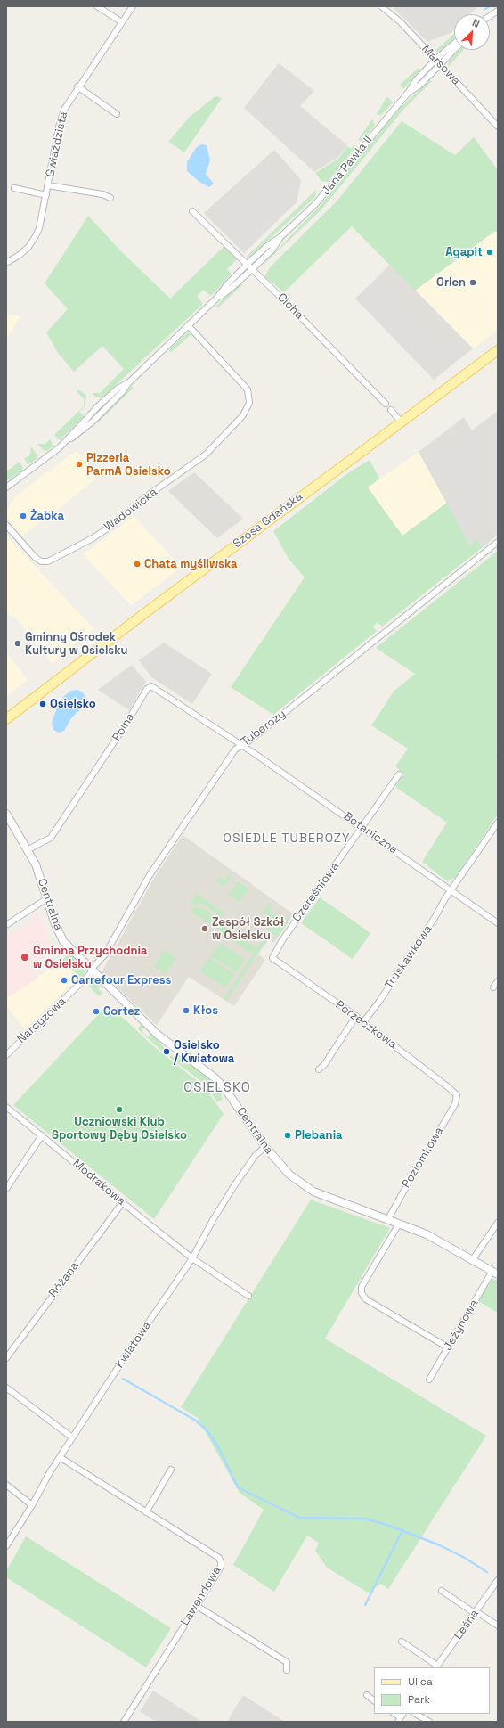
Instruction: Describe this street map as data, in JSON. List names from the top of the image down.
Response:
{
  "streets": {
    "main road": ["Szosa Gdańska"],
    "street": [
      "Marsowa",
      "Gwiaździsta",
      "Jana Pawła II",
      "Cicha",
      "Wadowicka",
      "Polna",
      "Tuberozy",
      "Botaniczna",
      "Czereśniowa",
      "Centralna",
      "Truskawkowa",
      "Narcyzowa",
      "Porzeczkowa",
      "Poziomkowa",
      "Modrakowa",
      "Różana",
      "Jeżynowa",
      "Kwiatowa",
      "Lawendowa",
      "Leśna"
    ]
  },
  "crossings": [
    ["Marsowa", "Jana Pawła II"],
    ["Jana Pawła II", "Cicha"],
    ["Jana Pawła II", "Wadowicka"],
    ["Polna", "Tuberozy"],
    ["Polna", "Botaniczna"],
    ["Polna", "Centralna"],
    ["Tuberozy", "Botaniczna"],
    ["Tuberozy", "Centralna"],
    ["Tuberozy", "Narcyzowa"],
    ["Botaniczna", "Czereśniowa"],
    ["Botaniczna", "Truskawkowa"],
    ["Czereśniowa", "Porzeczkowa"],
    ["Centralna", "Narcyzowa"],
    ["Centralna", "Poziomkowa"],
    ["Centralna", "Jeżynowa"],
    ["Centralna", "Kwiatowa"],
    ["Truskawkowa", "Porzeczkowa"],
    ["Porzeczkowa", "Poziomkowa"],
    ["Modrakowa", "Różana"],
    ["Modrakowa", "Kwiatowa"],
    ["Kwiatowa", "Lawendowa"]
  ],
  "districts": ["OSIEDLE TUBEROZY", "OSIELSKO"],
  "places": [
    "Agapit",
    "Orlen",
    "Pizzeria ParmA Osielsko",
    "Żabka",
    "Chata myśliwska",
    "Gminny Ośrodek Kultury w Osielsku",
    "Osielsko",
    "Zespół Szkół w Osielsku",
    "Gminna Przychodnia w Osielsku",
    "Carrefour Express",
    "Kłos",
    "Cortez",
    "Osielsko / Kwiatowa",
    "Uczniowski Klub Sportowy Dęby Osielsko",
    "Plebania"
  ],
  "legend": ["Ulica", "Park"],
  "north": "top right"
}
